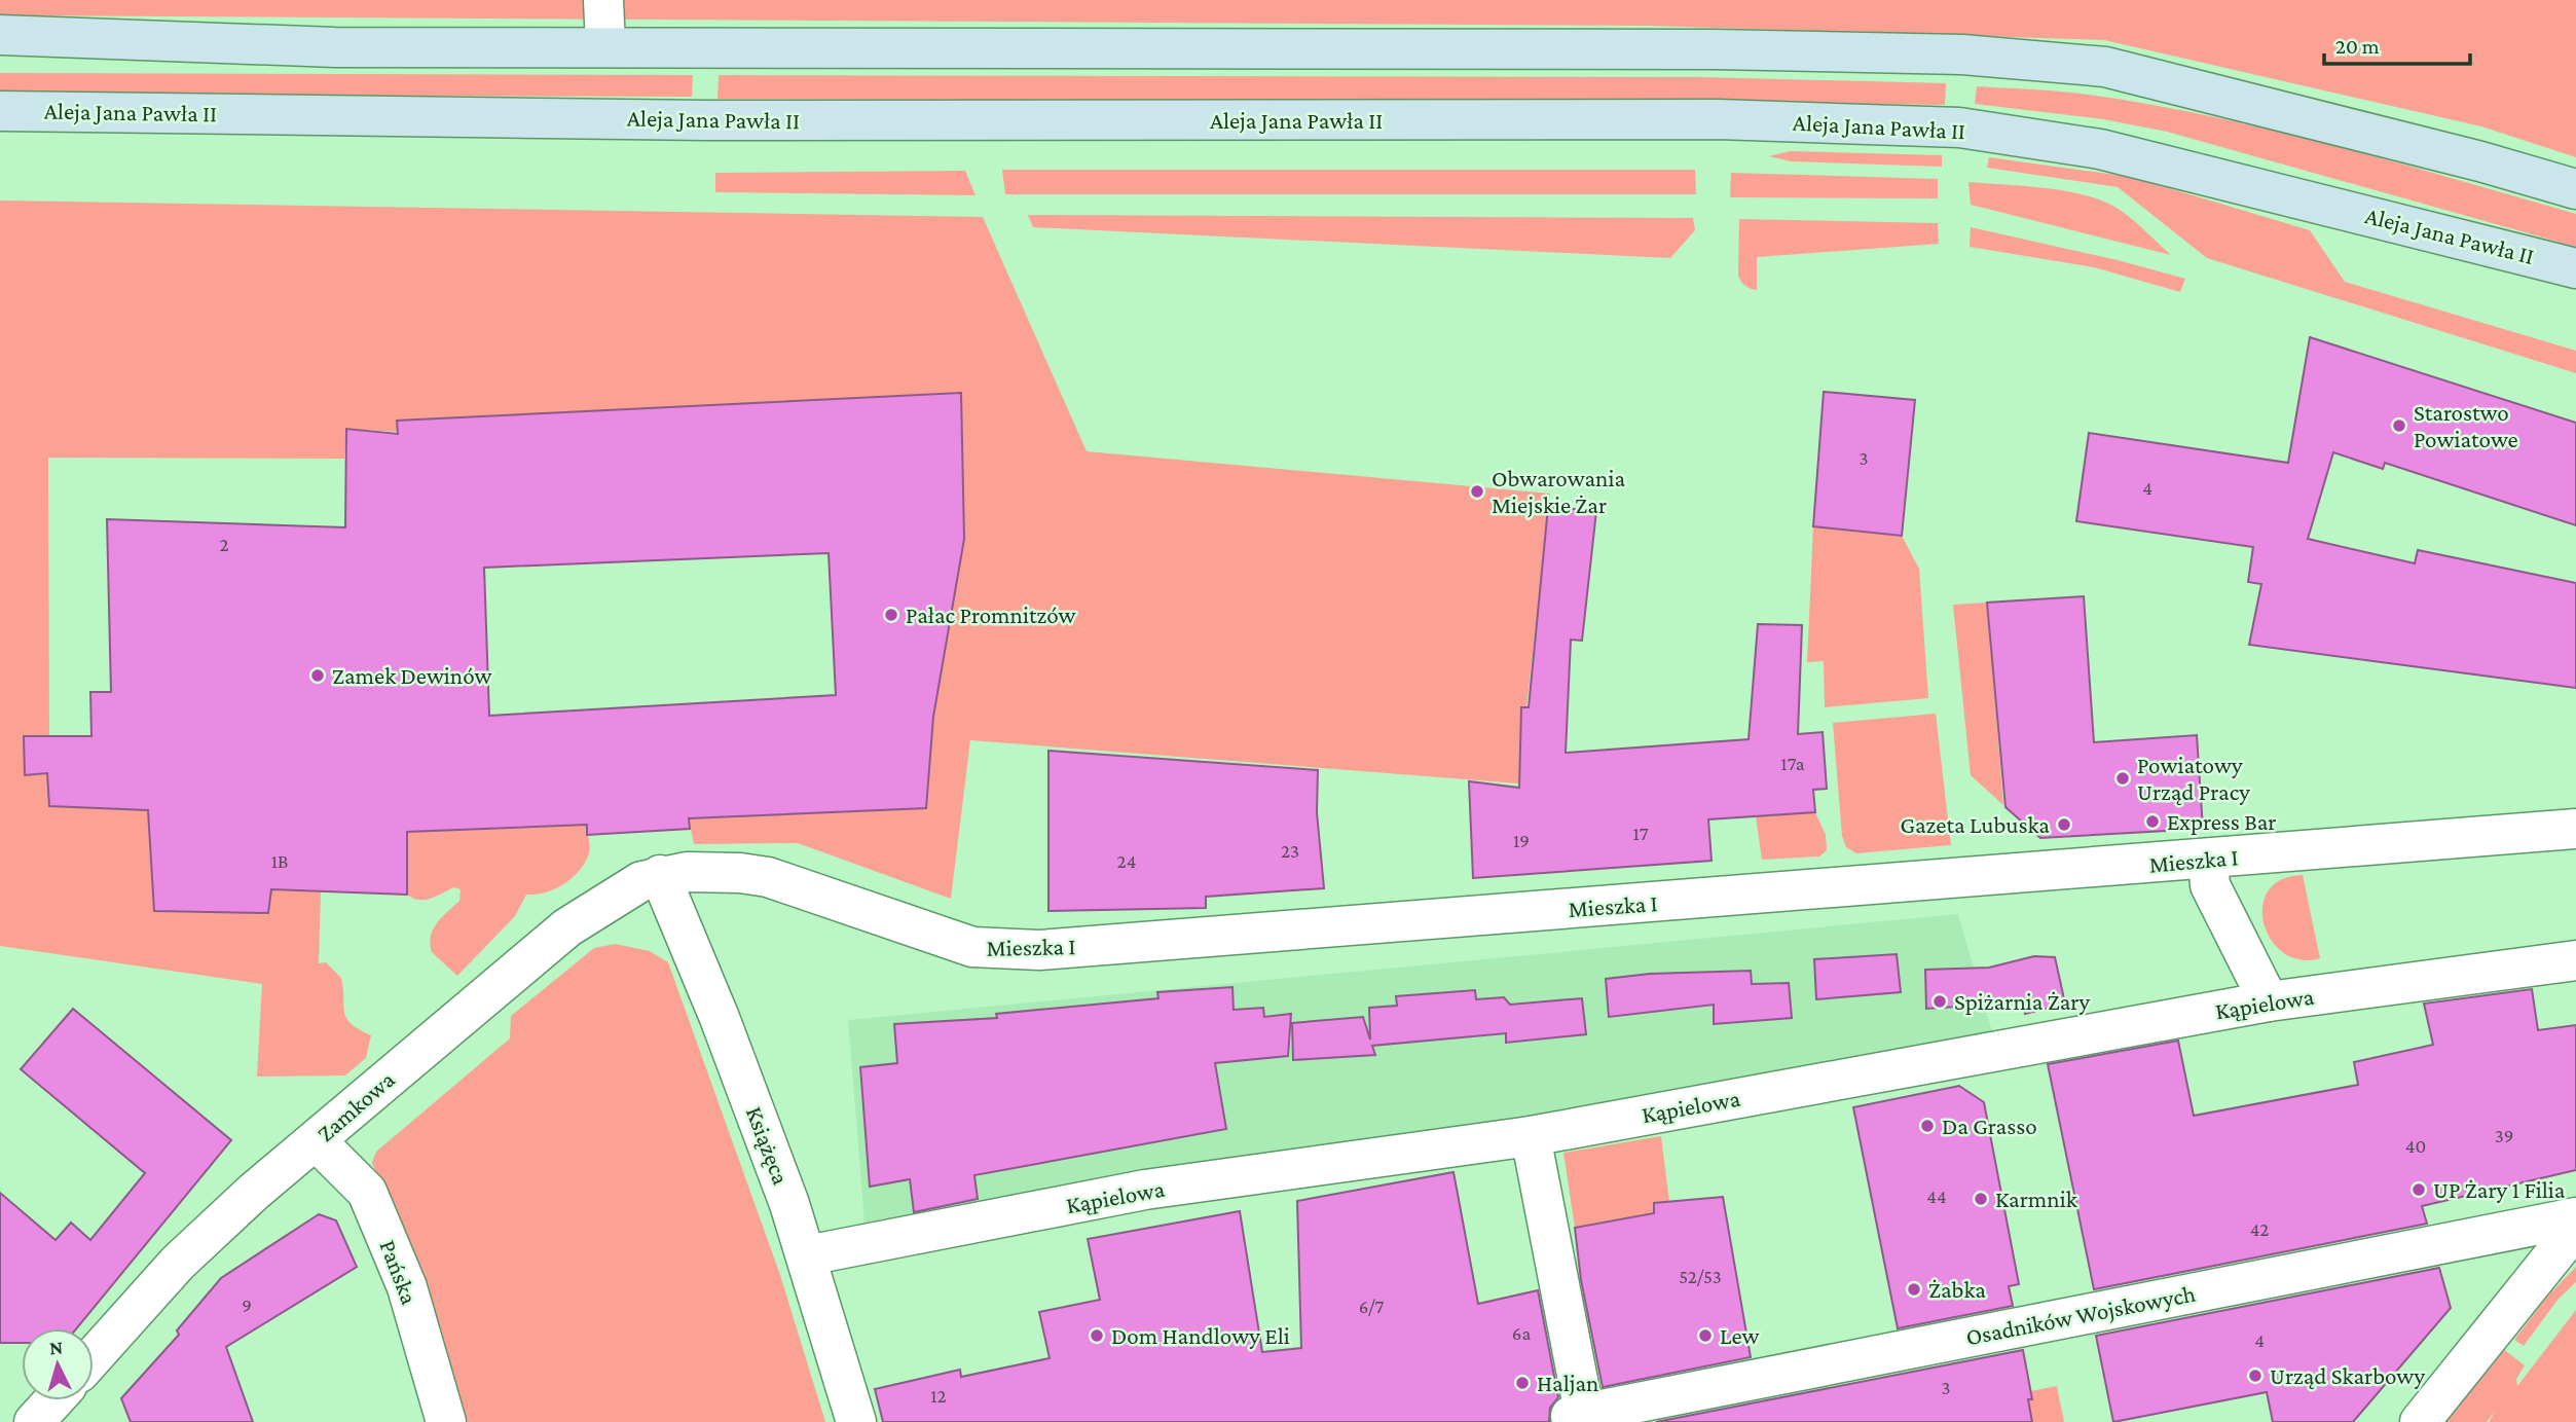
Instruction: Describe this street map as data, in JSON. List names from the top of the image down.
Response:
{
  "streets": {
    "street": [
      "Aleja Jana Pawła II",
      "Mieszka I",
      "Kąpielowa",
      "Zamkowa",
      "Książęca",
      "Pańska",
      "Osadników Wojskowych"
    ]
  },
  "crossings": [
    ["Mieszka I", "Zamkowa"],
    ["Mieszka I", "Książęca"],
    ["Kąpielowa", "Książęca"],
    ["Kąpielowa", "Osadników Wojskowych"],
    ["Zamkowa", "Książęca"],
    ["Zamkowa", "Pańska"]
  ],
  "places": [
    "Starostwo Powiatowe",
    "Obwarowania Miejskie Żar",
    "Pałac Promnitzów",
    "Zamek Dewinów",
    "Powiatowy Urząd Pracy",
    "Express Bar",
    "Gazeta Lubuska",
    "Spiżarnia Żary",
    "Da Grasso",
    "UP Żary 1 Filia",
    "Karmnik",
    "Żabka",
    "Dom Handlowy Eli",
    "Lew",
    "Urząd Skarbowy",
    "Haljan"
  ],
  "house_numbers": [
    "3",
    "4",
    "2",
    "17a",
    "17",
    "19",
    "23",
    "1B",
    "24",
    "39",
    "40",
    "44",
    "42",
    "52/53",
    "9",
    "6/7",
    "6a",
    "4",
    "3",
    "12"
  ],
  "scale_bar": "20 m",
  "north": "top"
}
